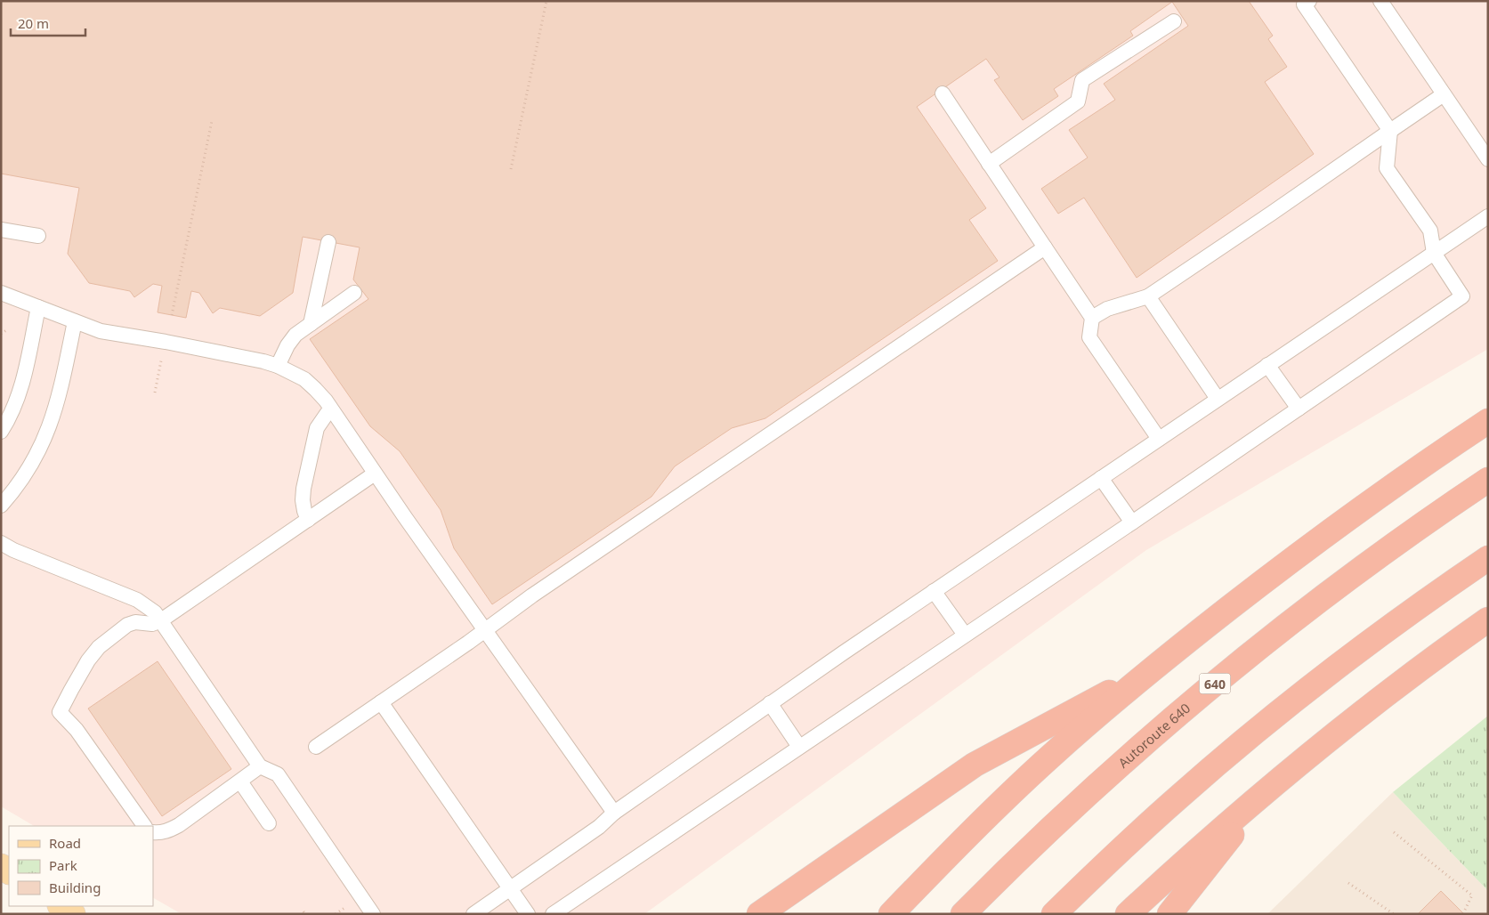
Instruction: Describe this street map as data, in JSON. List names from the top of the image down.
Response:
{
  "streets": {
    "highway": ["640", "Autoroute 640"]
  },
  "legend": ["Road", "Park", "Building"],
  "scale_bar": "20 m"
}
